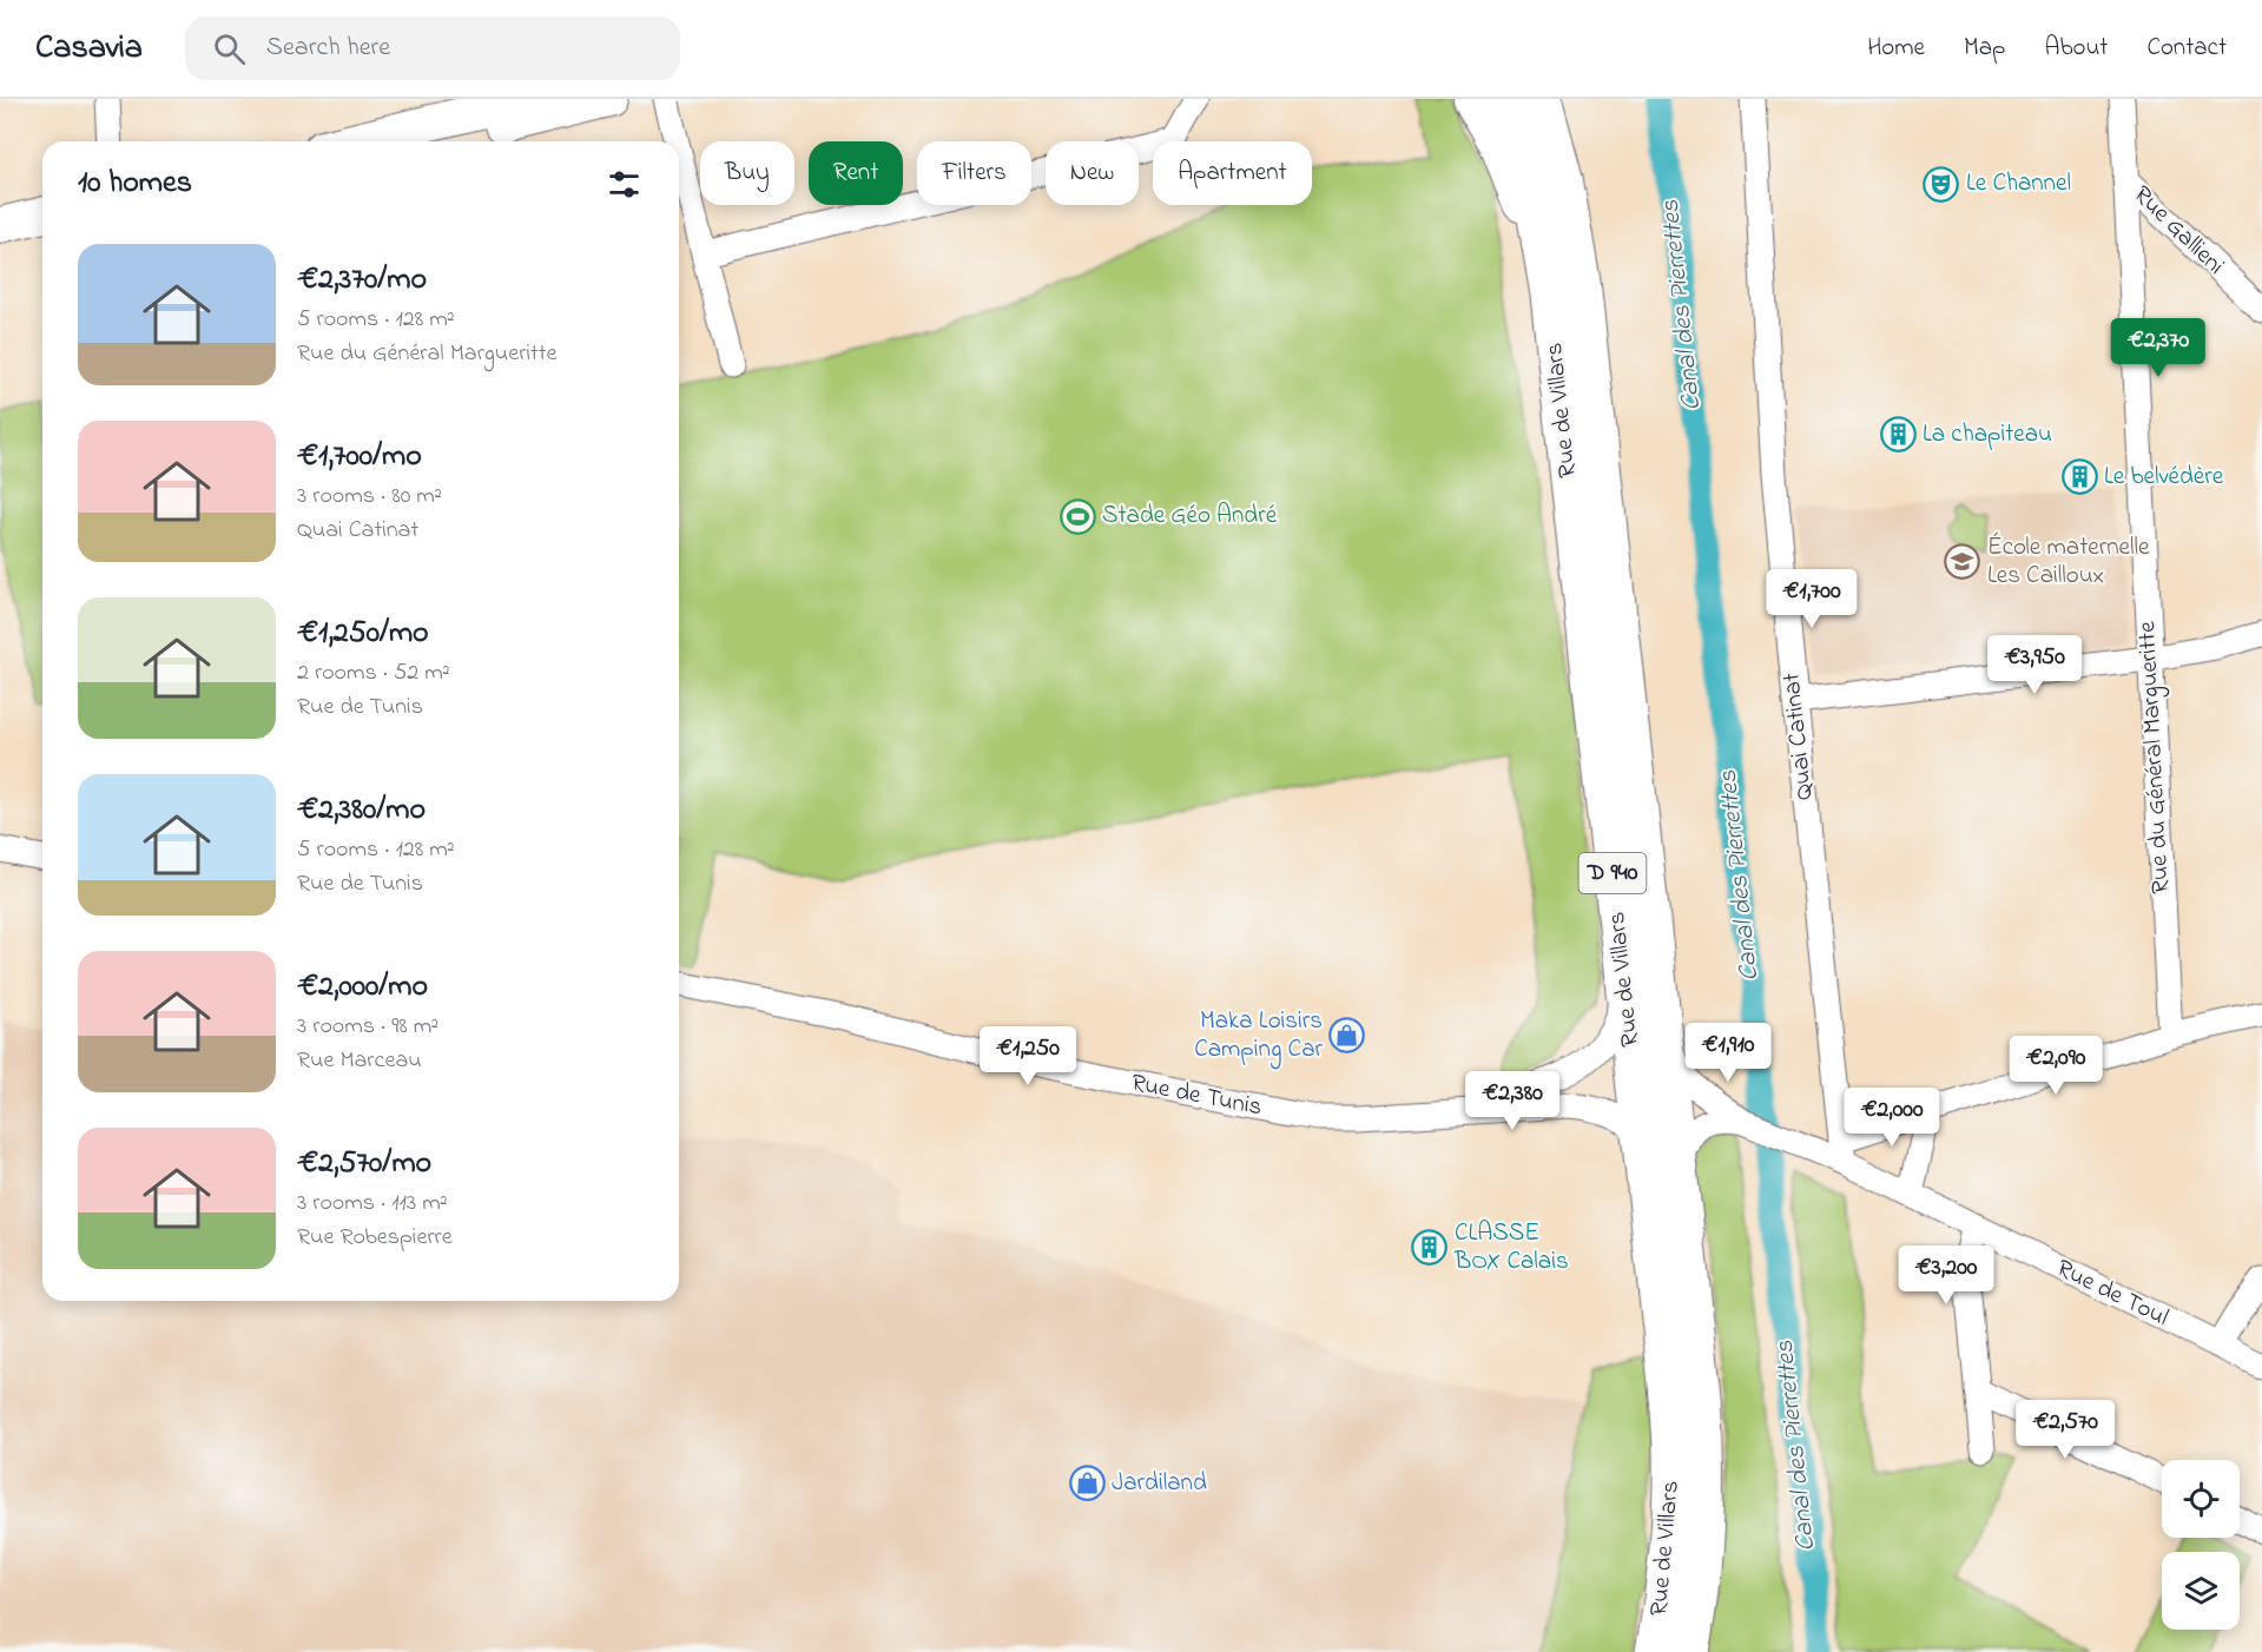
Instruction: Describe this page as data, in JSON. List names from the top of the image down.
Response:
{
  "streets": {
    "main road": ["Rue de Villars", "D 940"],
    "street": [
      "Rue Gallieni",
      "Quai Catinat",
      "Rue du Général Margueritte",
      "Rue de Tunis",
      "Rue de Toul"
    ]
  },
  "crossings": [
    ["Rue Gallieni", "Rue du Général Margueritte"],
    ["Rue de Villars", "Rue de Tunis"],
    ["Quai Catinat", "Rue de Toul"]
  ],
  "water": ["Canal des Pierrettes"],
  "places": {
    "theatre": ["Le Channel"],
    "building": ["La chapiteau", "Le belvédère", "CLASSE BOX Calais"],
    "sports": ["Stade Géo André"],
    "school or university": ["École maternelle Les Cailloux"],
    "shop": ["Maka Loisirs Camping Car", "Jardiland"]
  },
  "page": {
    "header": "Casavia",
    "search": "Search here",
    "nav": [
      "Home",
      "Map",
      "About",
      "Contact"
    ],
    "chip": [
      "Buy",
      "Rent",
      "Filters",
      "New",
      "Apartment"
    ],
    "heading": "10 homes",
    "list": [
      {
        "name": "€2,370/mo",
        "note": "5 rooms · 128 m² · Rue du Général Margueritte"
      },
      {
        "name": "€1,700/mo",
        "note": "3 rooms · 80 m² · Quai Catinat"
      },
      {
        "name": "€1,250/mo",
        "note": "2 rooms · 52 m² · Rue de Tunis"
      },
      {
        "name": "€2,380/mo",
        "note": "5 rooms · 128 m² · Rue de Tunis"
      },
      {
        "name": "€2,000/mo",
        "note": "3 rooms · 98 m² · Rue Marceau"
      },
      {
        "name": "€2,570/mo",
        "note": "3 rooms · 113 m² · Rue Robespierre"
      }
    ],
    "price": [
      "€2,370",
      "€1,700",
      "€3,950",
      "€1,910",
      "€1,250",
      "€2,090",
      "€2,380",
      "€2,000",
      "€3,200",
      "€2,570"
    ]
  }
}
